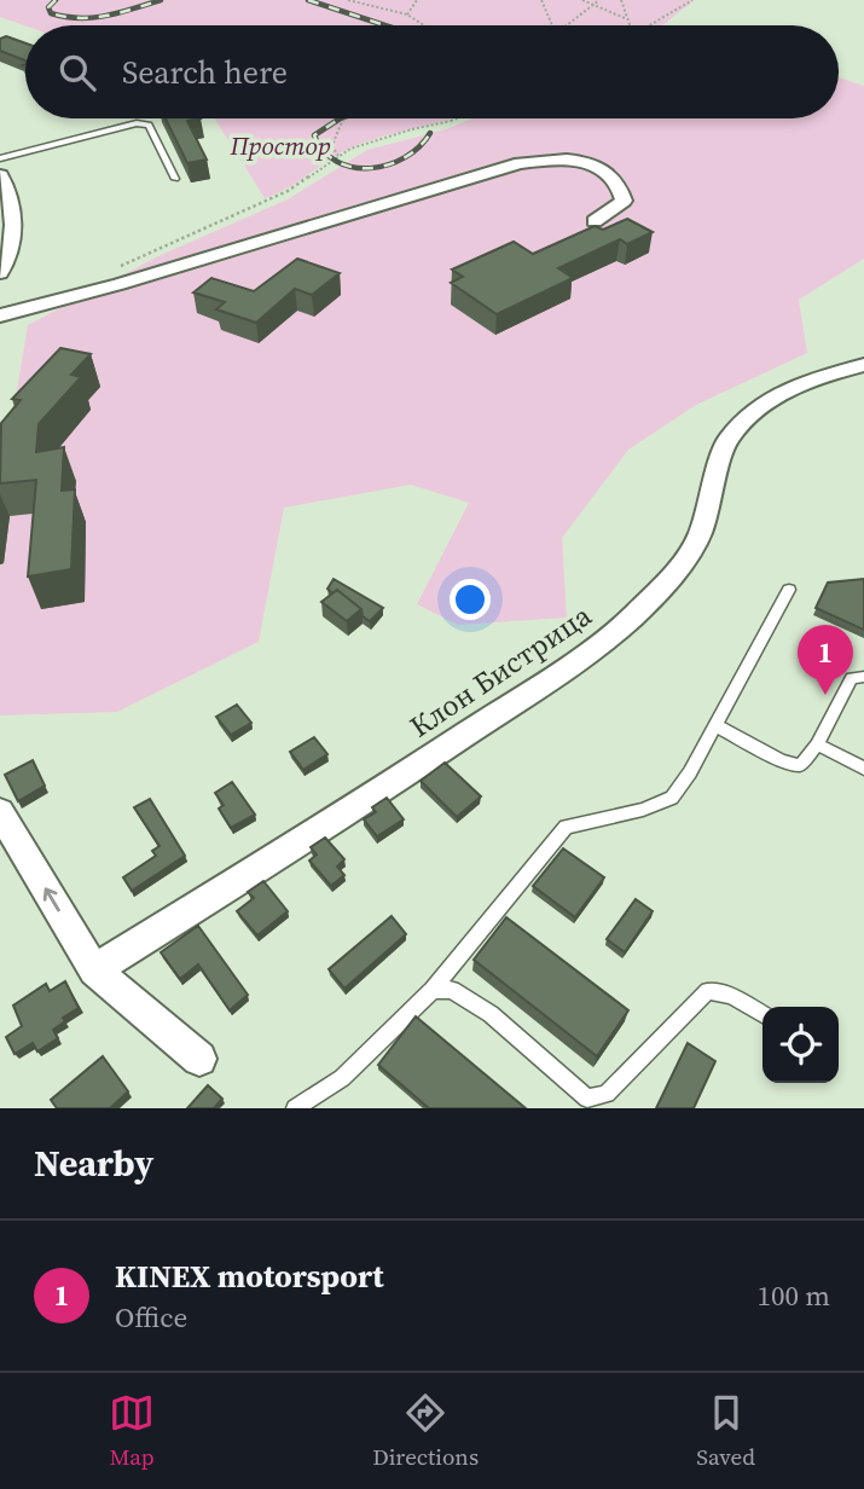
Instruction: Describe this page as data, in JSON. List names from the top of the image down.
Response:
{
  "streets": {
    "street": ["Клон Бистрица"]
  },
  "parks": ["Простор"],
  "page": {
    "search": "Search here",
    "pins": "1",
    "heading": "Nearby",
    "list": [
      {
        "mark": "1",
        "name": "KINEX motorsport",
        "note": "Office",
        "value": "100 m"
      }
    ],
    "nav": ["Map", "Directions", "Saved"]
  }
}
